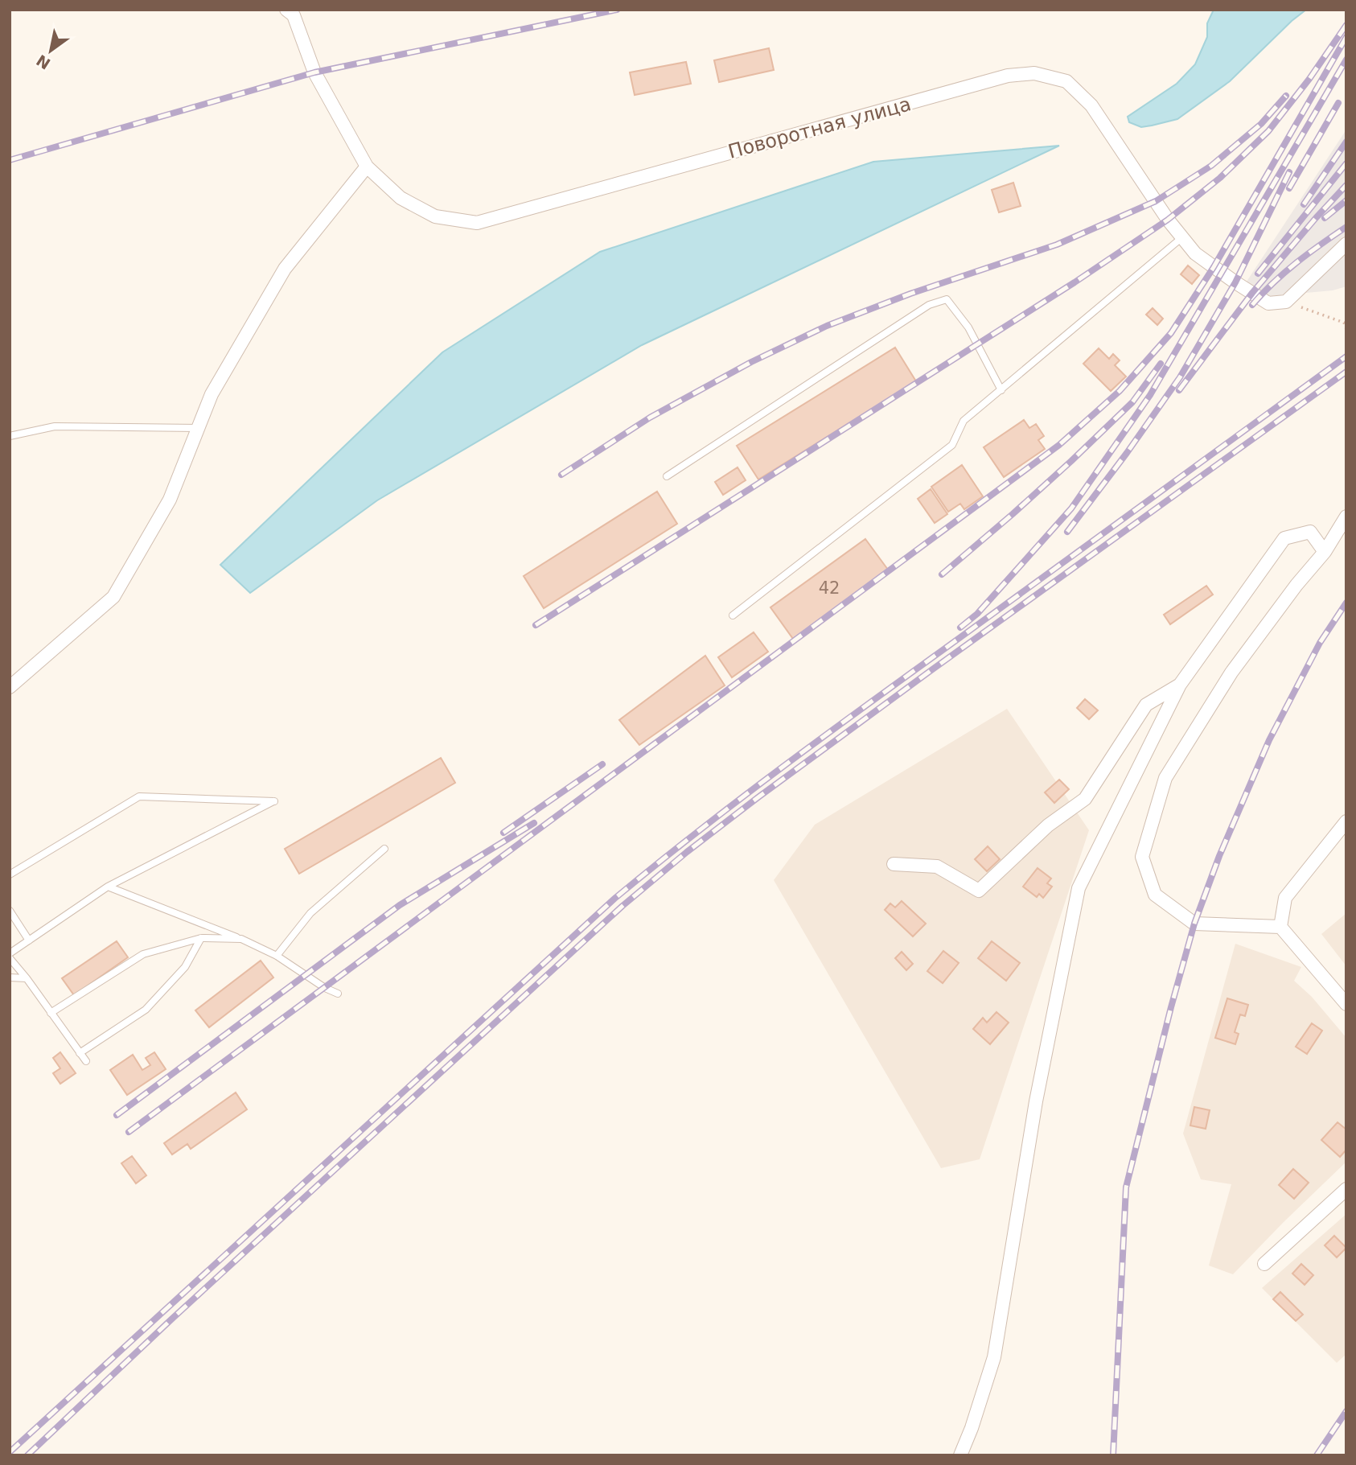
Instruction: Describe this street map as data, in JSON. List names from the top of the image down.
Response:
{
  "streets": {
    "street": ["Поворотная улица"]
  },
  "house_numbers": ["42"],
  "north": "bottom left"
}
